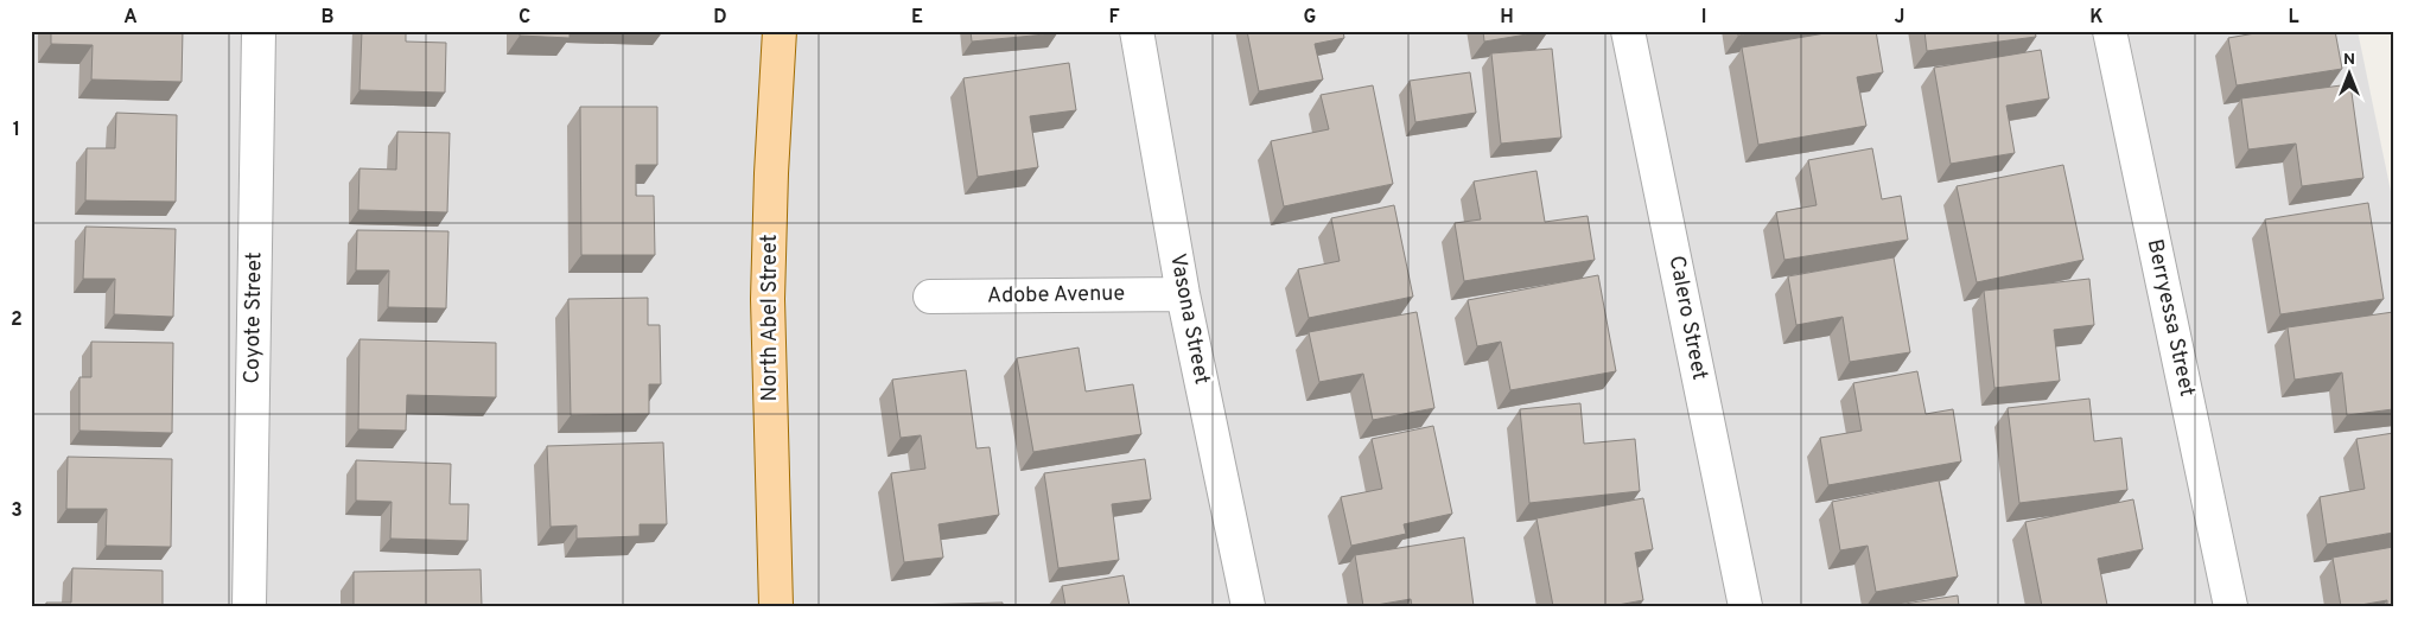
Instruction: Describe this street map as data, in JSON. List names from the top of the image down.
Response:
{
  "streets": {
    "main road": ["North Abel Street"],
    "street": [
      "Adobe Avenue",
      "Coyote Street",
      "Calero Street",
      "Berryessa Street",
      "Vasona Street"
    ]
  },
  "crossings": [
    ["Adobe Avenue", "Vasona Street"]
  ],
  "north": "top",
  "grid": {
    "columns": [
      "A",
      "B",
      "C",
      "D",
      "E",
      "F",
      "G",
      "H",
      "I",
      "J",
      "K",
      "L"
    ],
    "rows": ["1", "2", "3"]
  }
}
